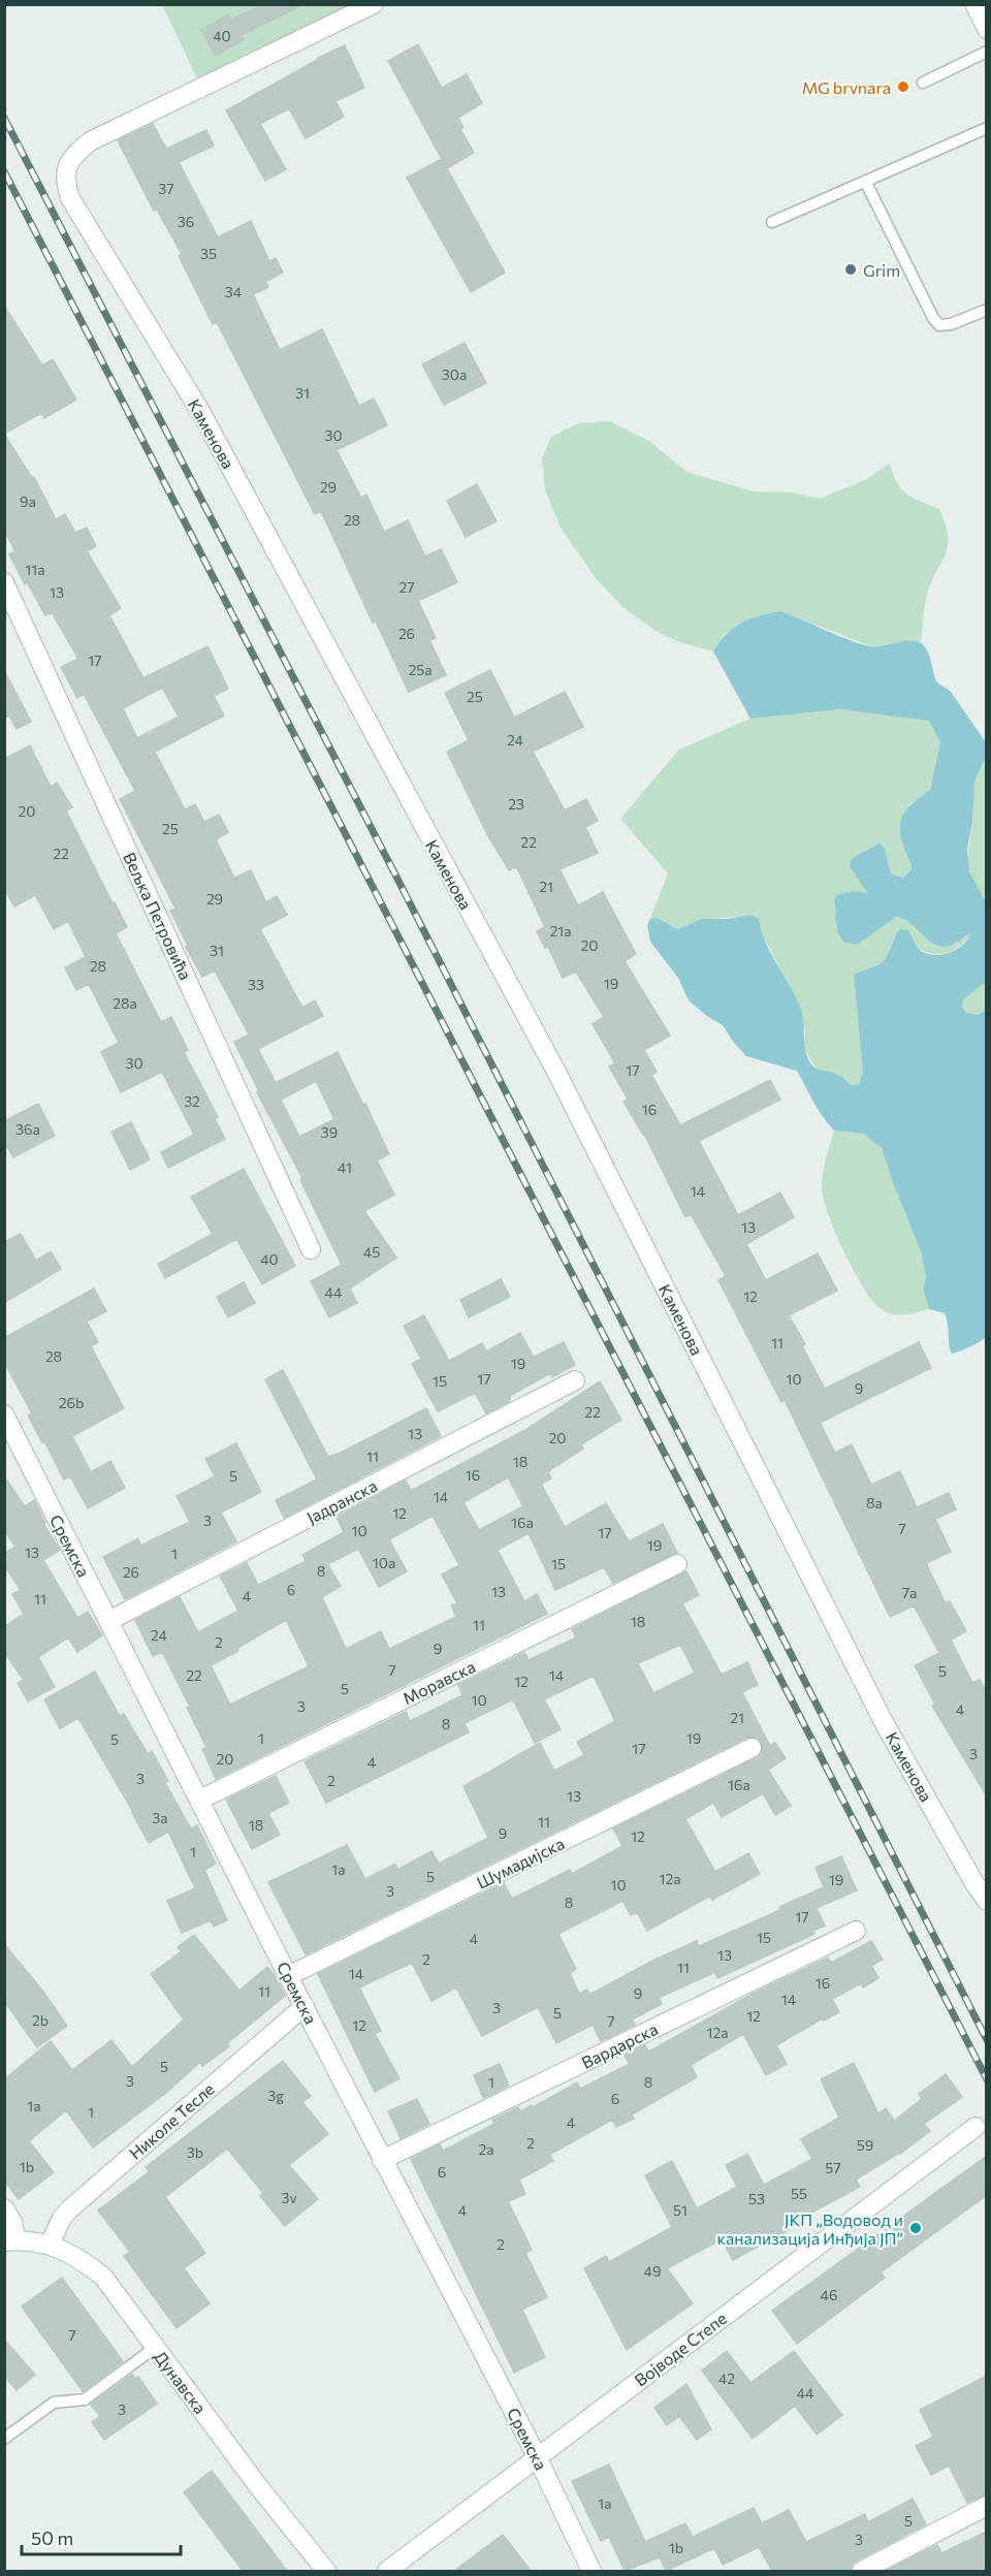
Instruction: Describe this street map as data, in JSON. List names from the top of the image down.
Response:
{
  "streets": {
    "street": [
      "Каменова",
      "Вељка Петровића",
      "Јадранска",
      "Сремска",
      "Моравска",
      "Шумадијска",
      "Вардарска",
      "Николе Тесле",
      "Војводе Степе",
      "Дунавска"
    ]
  },
  "crossings": [
    ["Јадранска", "Сремска"],
    ["Сремска", "Моравска"],
    ["Сремска", "Шумадијска"],
    ["Сремска", "Вардарска"],
    ["Сремска", "Николе Тесле"],
    ["Сремска", "Војводе Степе"],
    ["Николе Тесле", "Дунавска"]
  ],
  "places": ["MG brvnara", "Grim", "ЈКП „Водовод и канализација Инђија ЈП”"],
  "house_numbers": [
    "40",
    "37",
    "36",
    "35",
    "34",
    "30a",
    "31",
    "30",
    "29",
    "9a",
    "28",
    "11a",
    "27",
    "13",
    "26",
    "17",
    "25a",
    "25",
    "24",
    "23",
    "20",
    "25",
    "22",
    "22",
    "21",
    "29",
    "21a",
    "20",
    "31",
    "28",
    "19",
    "33",
    "28a",
    "30",
    "17",
    "32",
    "16",
    "36a",
    "39",
    "41",
    "14",
    "13",
    "45",
    "40",
    "44",
    "12",
    "11",
    "28",
    "19",
    "17",
    "10",
    "15",
    "9",
    "26b",
    "22",
    "13",
    "20",
    "11",
    "18",
    "16",
    "5",
    "14",
    "8a",
    "12",
    "3",
    "16a",
    "7",
    "10",
    "17",
    "19",
    "13",
    "1",
    "10a",
    "15",
    "8",
    "26",
    "6",
    "13",
    "7a",
    "4",
    "11",
    "18",
    "11",
    "24",
    "2",
    "9",
    "7",
    "5",
    "22",
    "14",
    "12",
    "5",
    "10",
    "3",
    "4",
    "21",
    "8",
    "1",
    "19",
    "5",
    "17",
    "3",
    "20",
    "4",
    "3",
    "2",
    "16a",
    "13",
    "3a",
    "11",
    "18",
    "9",
    "12",
    "1",
    "1a",
    "5",
    "12a",
    "19",
    "10",
    "3",
    "8",
    "17",
    "15",
    "4",
    "13",
    "2",
    "11",
    "14",
    "16",
    "11",
    "9",
    "14",
    "3",
    "5",
    "12",
    "2b",
    "7",
    "12",
    "12a",
    "5",
    "3",
    "1",
    "8",
    "3g",
    "6",
    "1a",
    "1",
    "4",
    "2",
    "59",
    "2a",
    "3b",
    "1b",
    "57",
    "6",
    "55",
    "3v",
    "53",
    "4",
    "51",
    "2",
    "49",
    "46",
    "7",
    "42",
    "44",
    "3",
    "1a",
    "5",
    "3",
    "1b"
  ],
  "scale_bar": "50 m"
}
